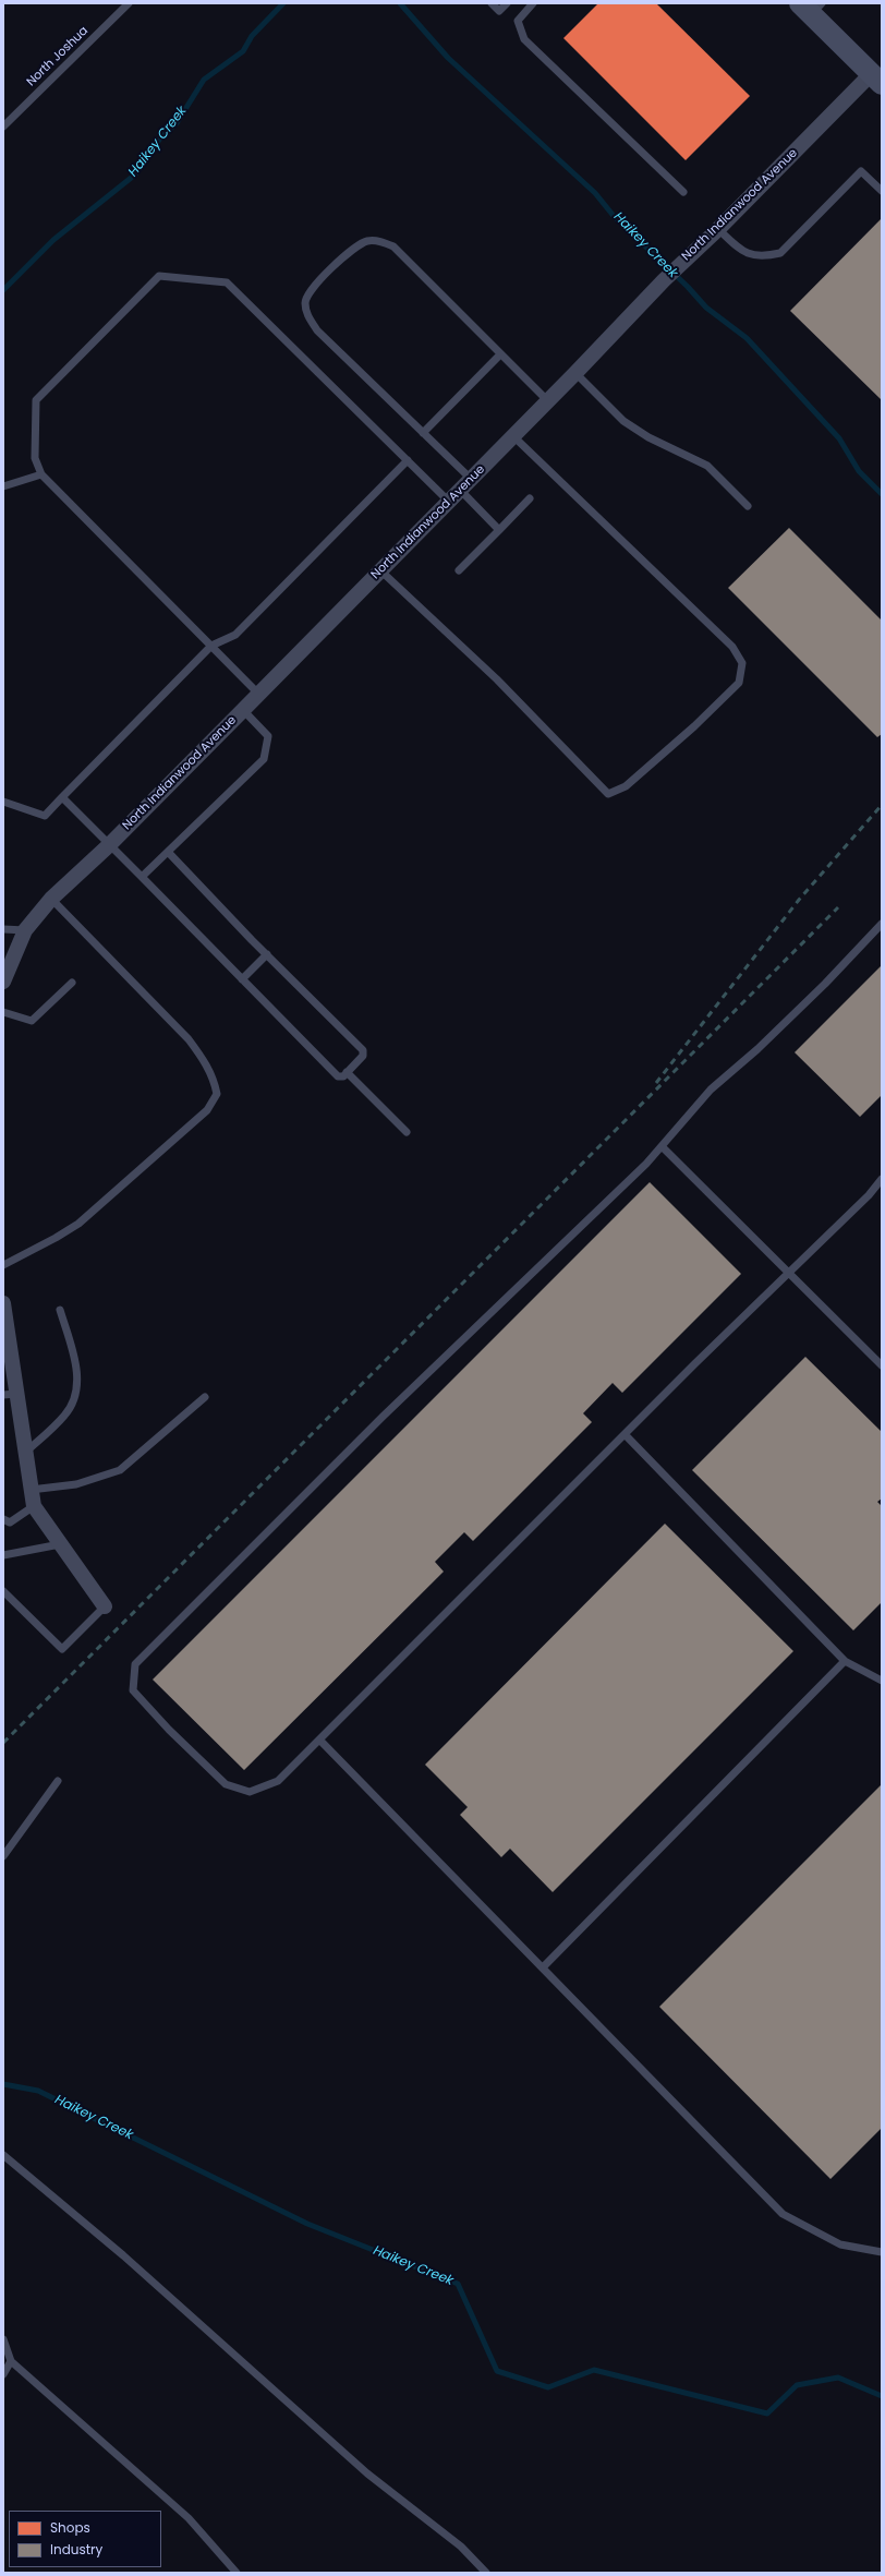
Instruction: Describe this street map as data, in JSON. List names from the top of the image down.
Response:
{
  "streets": {
    "street": ["North Indianwood Avenue"],
    "lane": ["North Joshua"]
  },
  "water": ["Haikey Creek"],
  "legend": ["Shops", "Industry"]
}
